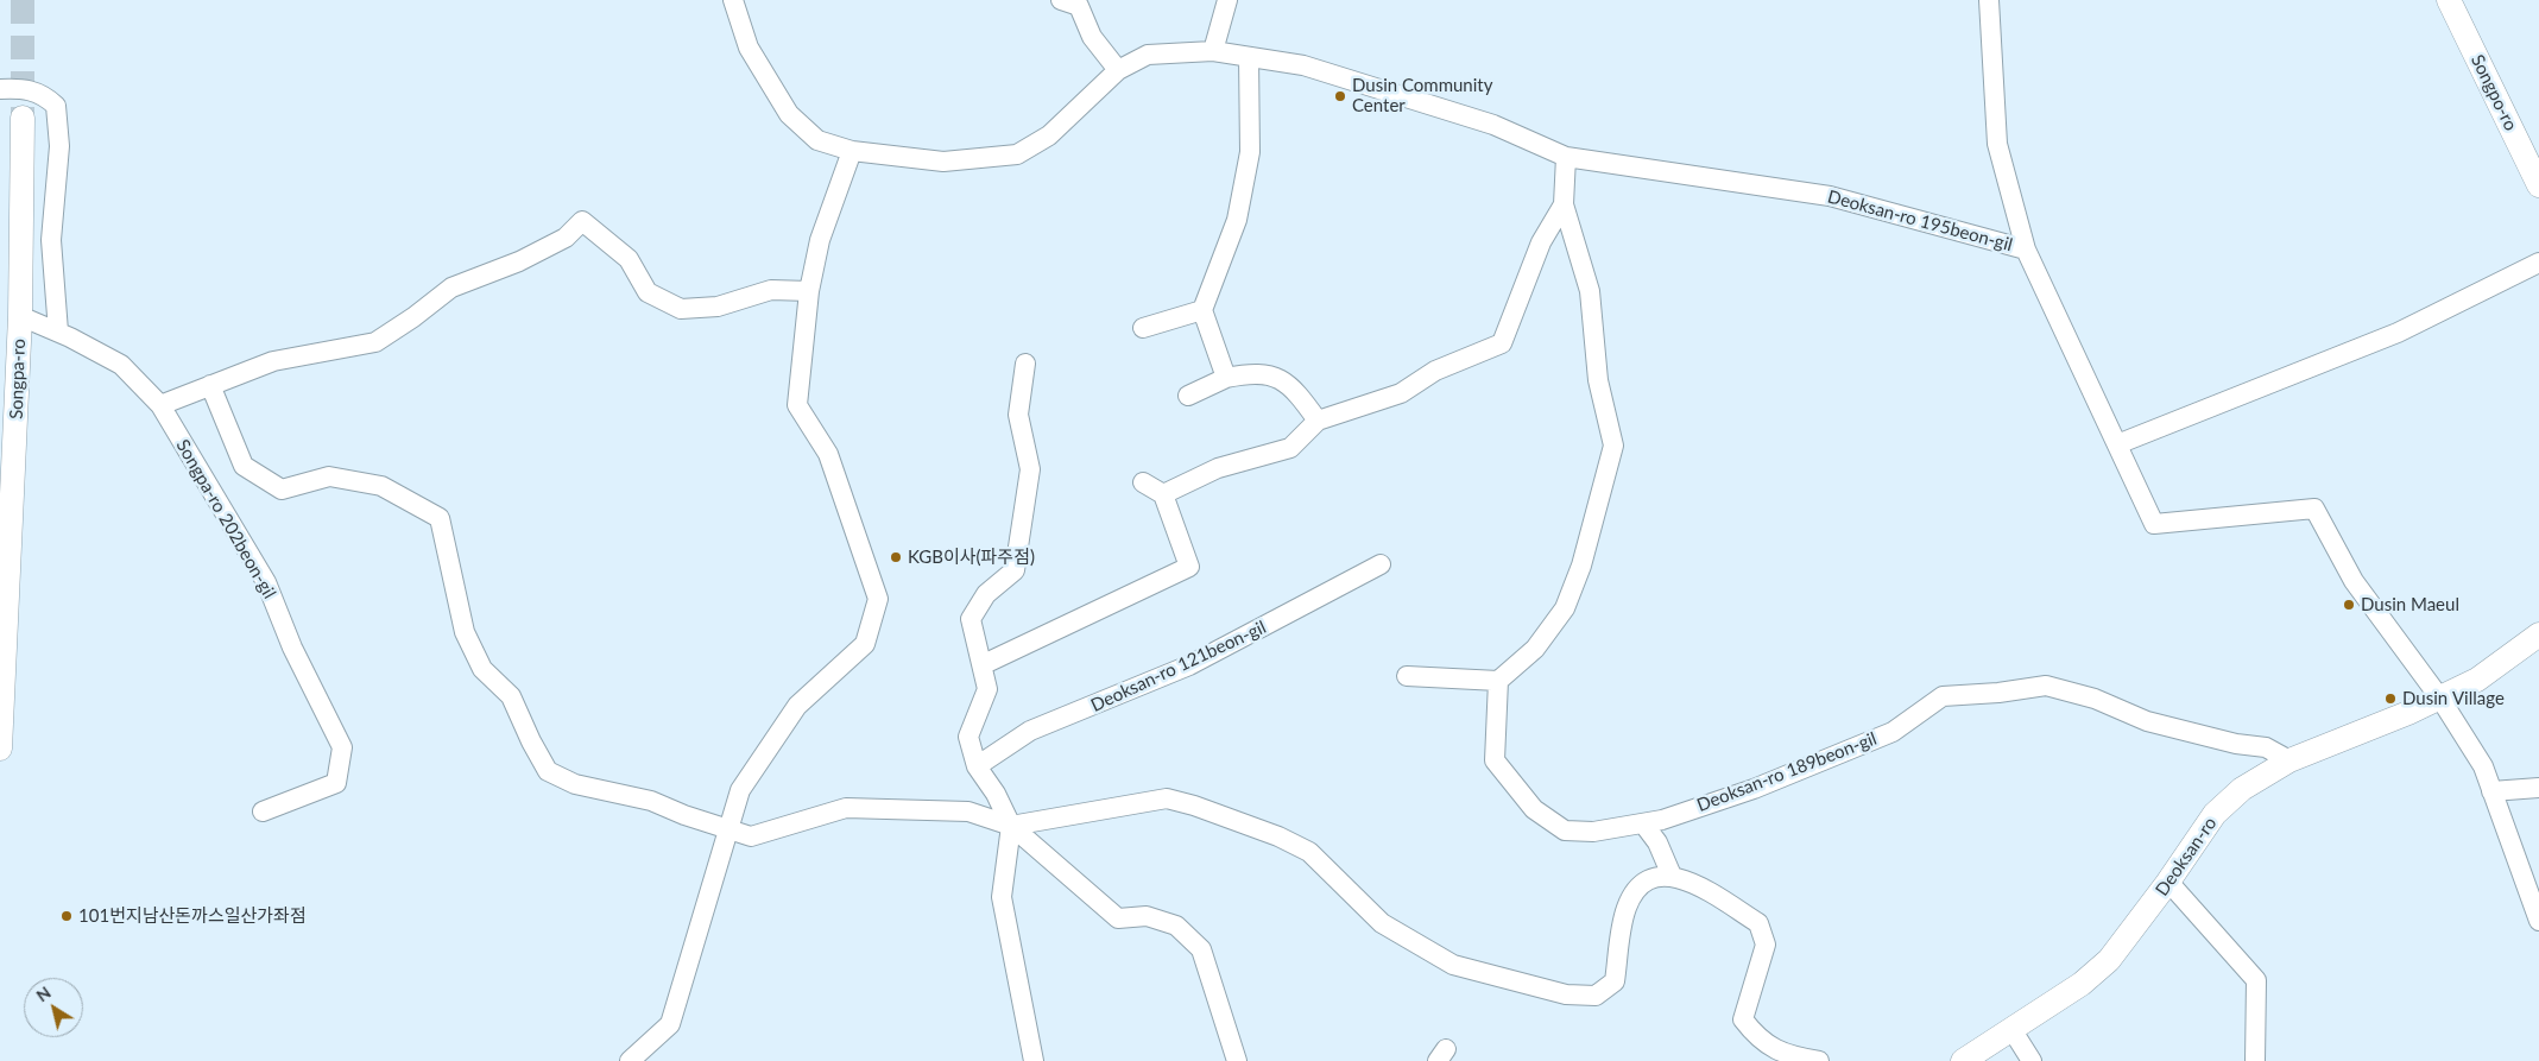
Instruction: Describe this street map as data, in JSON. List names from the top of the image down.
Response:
{
  "streets": {
    "street": [
      "Songpo-ro",
      "Deoksan-ro 195beon-gil",
      "Songpa-ro",
      "Songpa-ro 202beon-gil",
      "Deoksan-ro 121beon-gil",
      "Deoksan-ro 189beon-gil",
      "Deoksan-ro"
    ]
  },
  "crossings": [
    ["Deoksan-ro 195beon-gil", "Deoksan-ro"],
    ["Songpa-ro", "Songpa-ro 202beon-gil"],
    ["Deoksan-ro 189beon-gil", "Deoksan-ro"]
  ],
  "places": [
    "Dusin Community Center",
    "KGB이사(파주점)",
    "Dusin Maeul",
    "Dusin Village",
    "101번지남산돈까스일산가좌점"
  ],
  "north": "top left"
}
